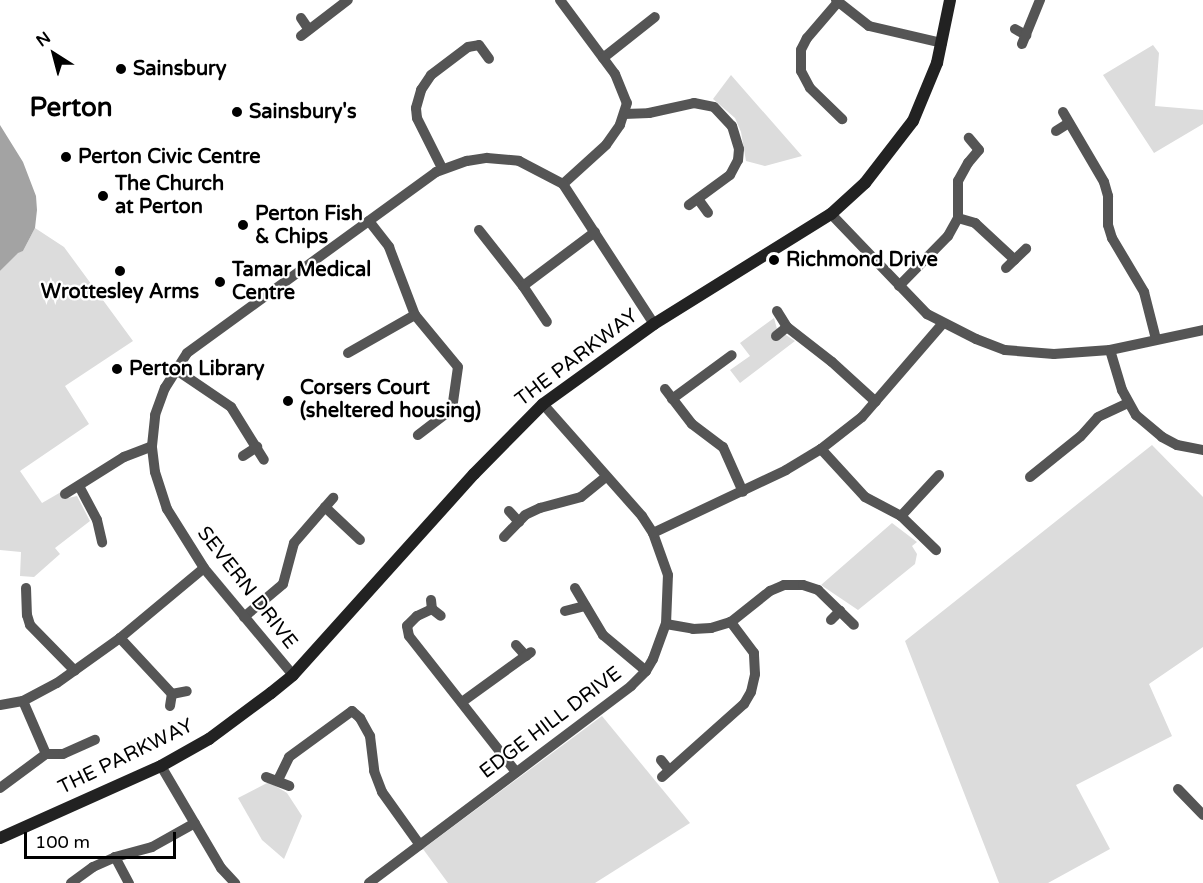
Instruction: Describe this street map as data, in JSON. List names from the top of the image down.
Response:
{
  "streets": {
    "street": ["THE PARKWAY", "SEVERN DRIVE", "EDGE HILL DRIVE"]
  },
  "crossings": [
    ["THE PARKWAY", "SEVERN DRIVE"],
    ["THE PARKWAY", "EDGE HILL DRIVE"]
  ],
  "districts": ["Perton"],
  "places": [
    "Sainsbury",
    "Sainsbury's",
    "Perton Civic Centre",
    "The Church at Perton",
    "Perton Fish & Chips",
    "Richmond Drive",
    "Wrottesley Arms",
    "Tamar Medical Centre",
    "Perton Library",
    "Corsers Court (sheltered housing)"
  ],
  "scale_bar": "100 m",
  "north": "top left"
}
